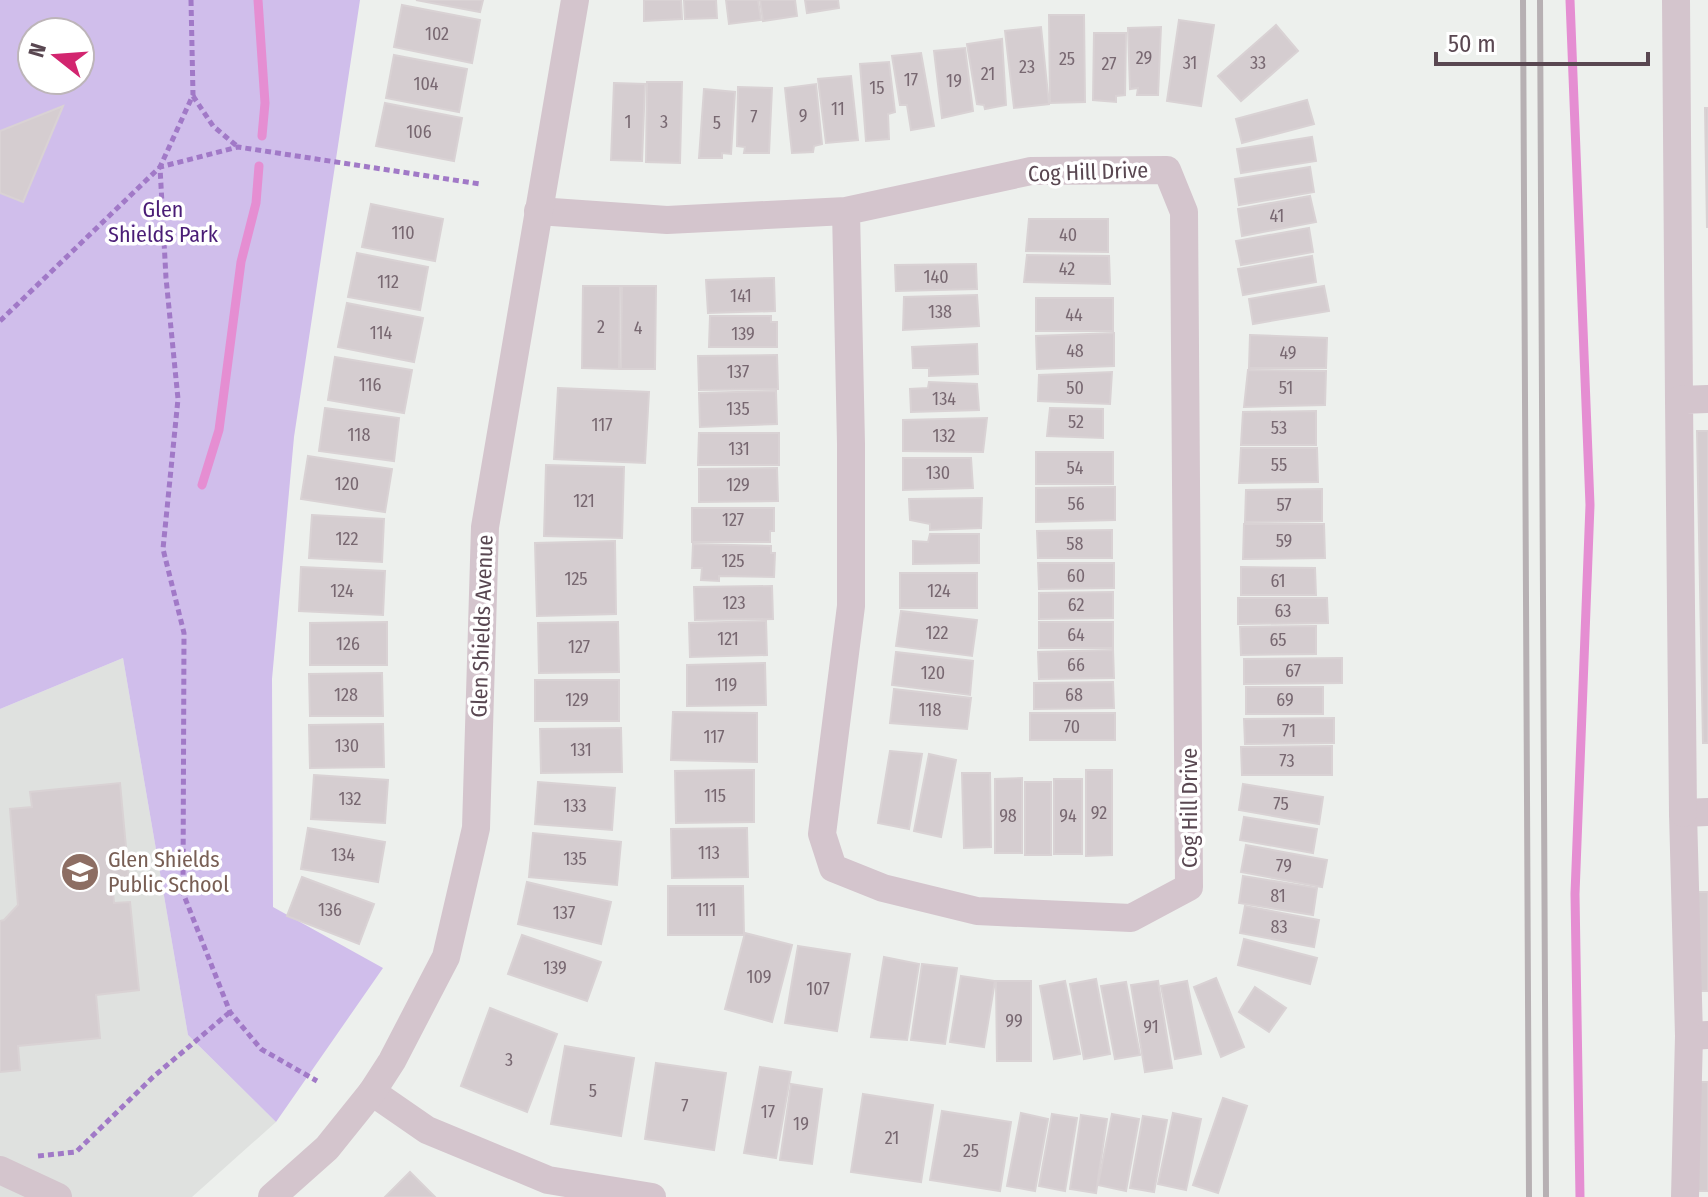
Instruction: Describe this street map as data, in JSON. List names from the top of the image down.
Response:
{
  "streets": {
    "street": ["Cog Hill Drive", "Glen Shields Avenue"]
  },
  "crossings": [
    ["Cog Hill Drive", "Glen Shields Avenue"]
  ],
  "parks": ["Glen Shields Park"],
  "places": {
    "school or university": ["Glen Shields Public School"]
  },
  "house_numbers": [
    "102",
    "29",
    "25",
    "31",
    "33",
    "27",
    "23",
    "21",
    "17",
    "19",
    "104",
    "15",
    "11",
    "9",
    "7",
    "1",
    "3",
    "5",
    "106",
    "41",
    "110",
    "40",
    "42",
    "140",
    "112",
    "141",
    "138",
    "44",
    "2",
    "4",
    "114",
    "139",
    "48",
    "49",
    "137",
    "116",
    "50",
    "51",
    "134",
    "135",
    "52",
    "117",
    "53",
    "118",
    "132",
    "131",
    "55",
    "54",
    "130",
    "120",
    "129",
    "121",
    "56",
    "57",
    "127",
    "122",
    "59",
    "58",
    "125",
    "60",
    "125",
    "61",
    "124",
    "124",
    "123",
    "62",
    "63",
    "122",
    "64",
    "121",
    "65",
    "126",
    "127",
    "66",
    "67",
    "120",
    "119",
    "128",
    "68",
    "129",
    "69",
    "118",
    "70",
    "71",
    "117",
    "130",
    "131",
    "73",
    "115",
    "132",
    "75",
    "133",
    "92",
    "98",
    "94",
    "113",
    "134",
    "135",
    "79",
    "81",
    "136",
    "111",
    "137",
    "83",
    "139",
    "109",
    "107",
    "99",
    "91",
    "3",
    "5",
    "7",
    "17",
    "19",
    "21",
    "25"
  ],
  "scale_bar": "50 m",
  "north": "left"
}
